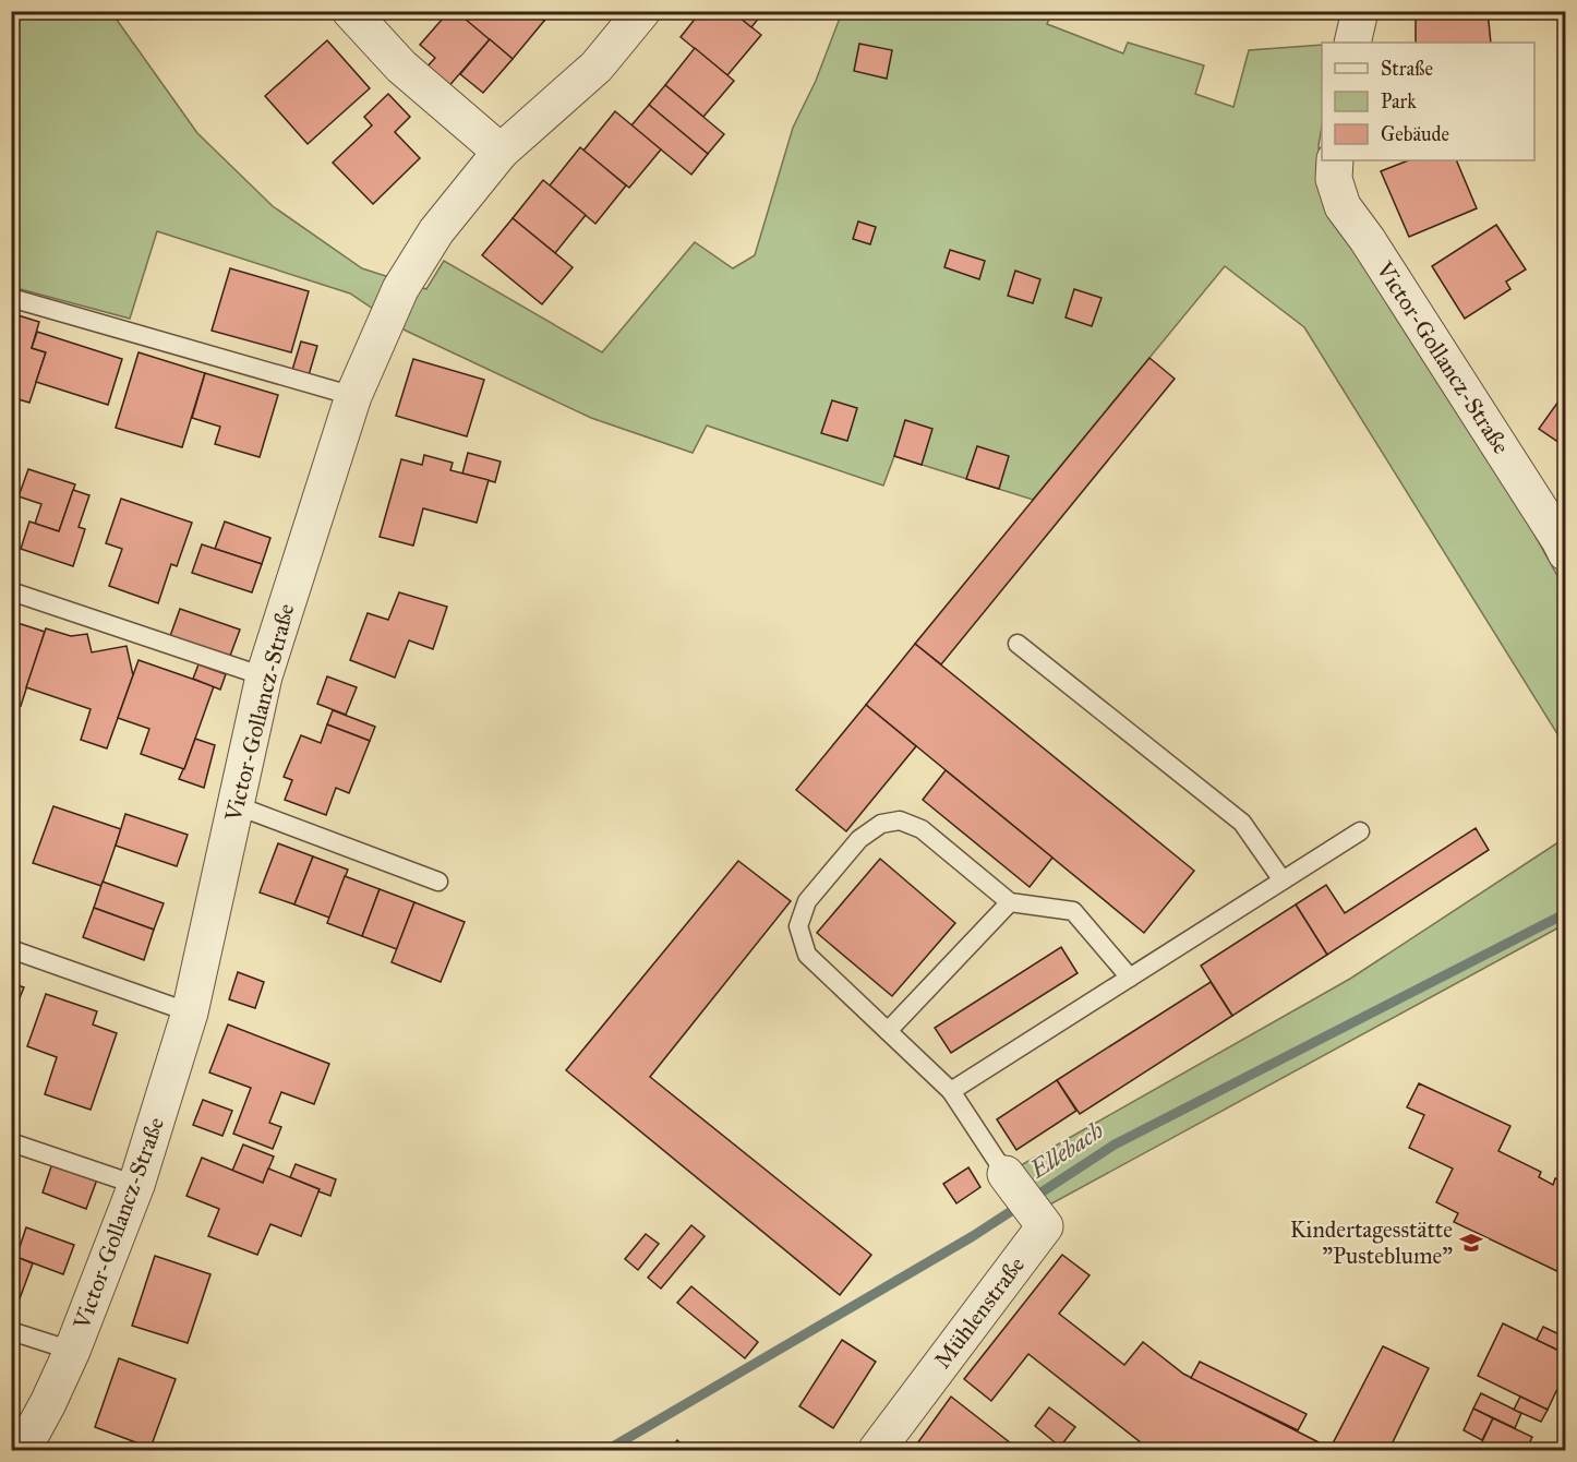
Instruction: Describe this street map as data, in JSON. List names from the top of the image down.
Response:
{
  "streets": {
    "street": ["Victor-Gollancz-Straße", "Mühlenstraße"]
  },
  "water": ["Ellebach"],
  "places": {
    "school or university": ["Kindertagesstätte \"Pusteblume\""]
  },
  "legend": ["Straße", "Park", "Gebäude"]
}
